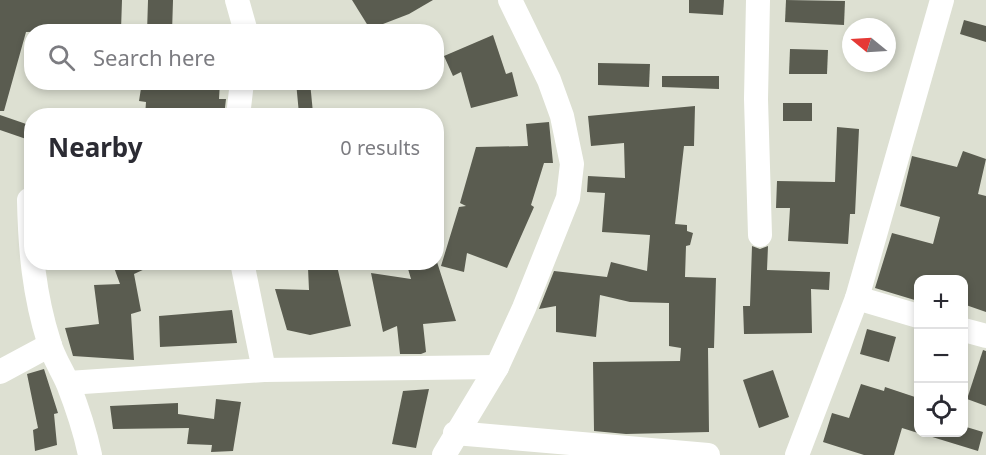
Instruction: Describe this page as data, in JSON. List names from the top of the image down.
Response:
{
  "north": "left",
  "page": {
    "search": "Search here",
    "heading": ["Nearby", "0 results"],
    "map_buttons": ["+", "−"]
  }
}
